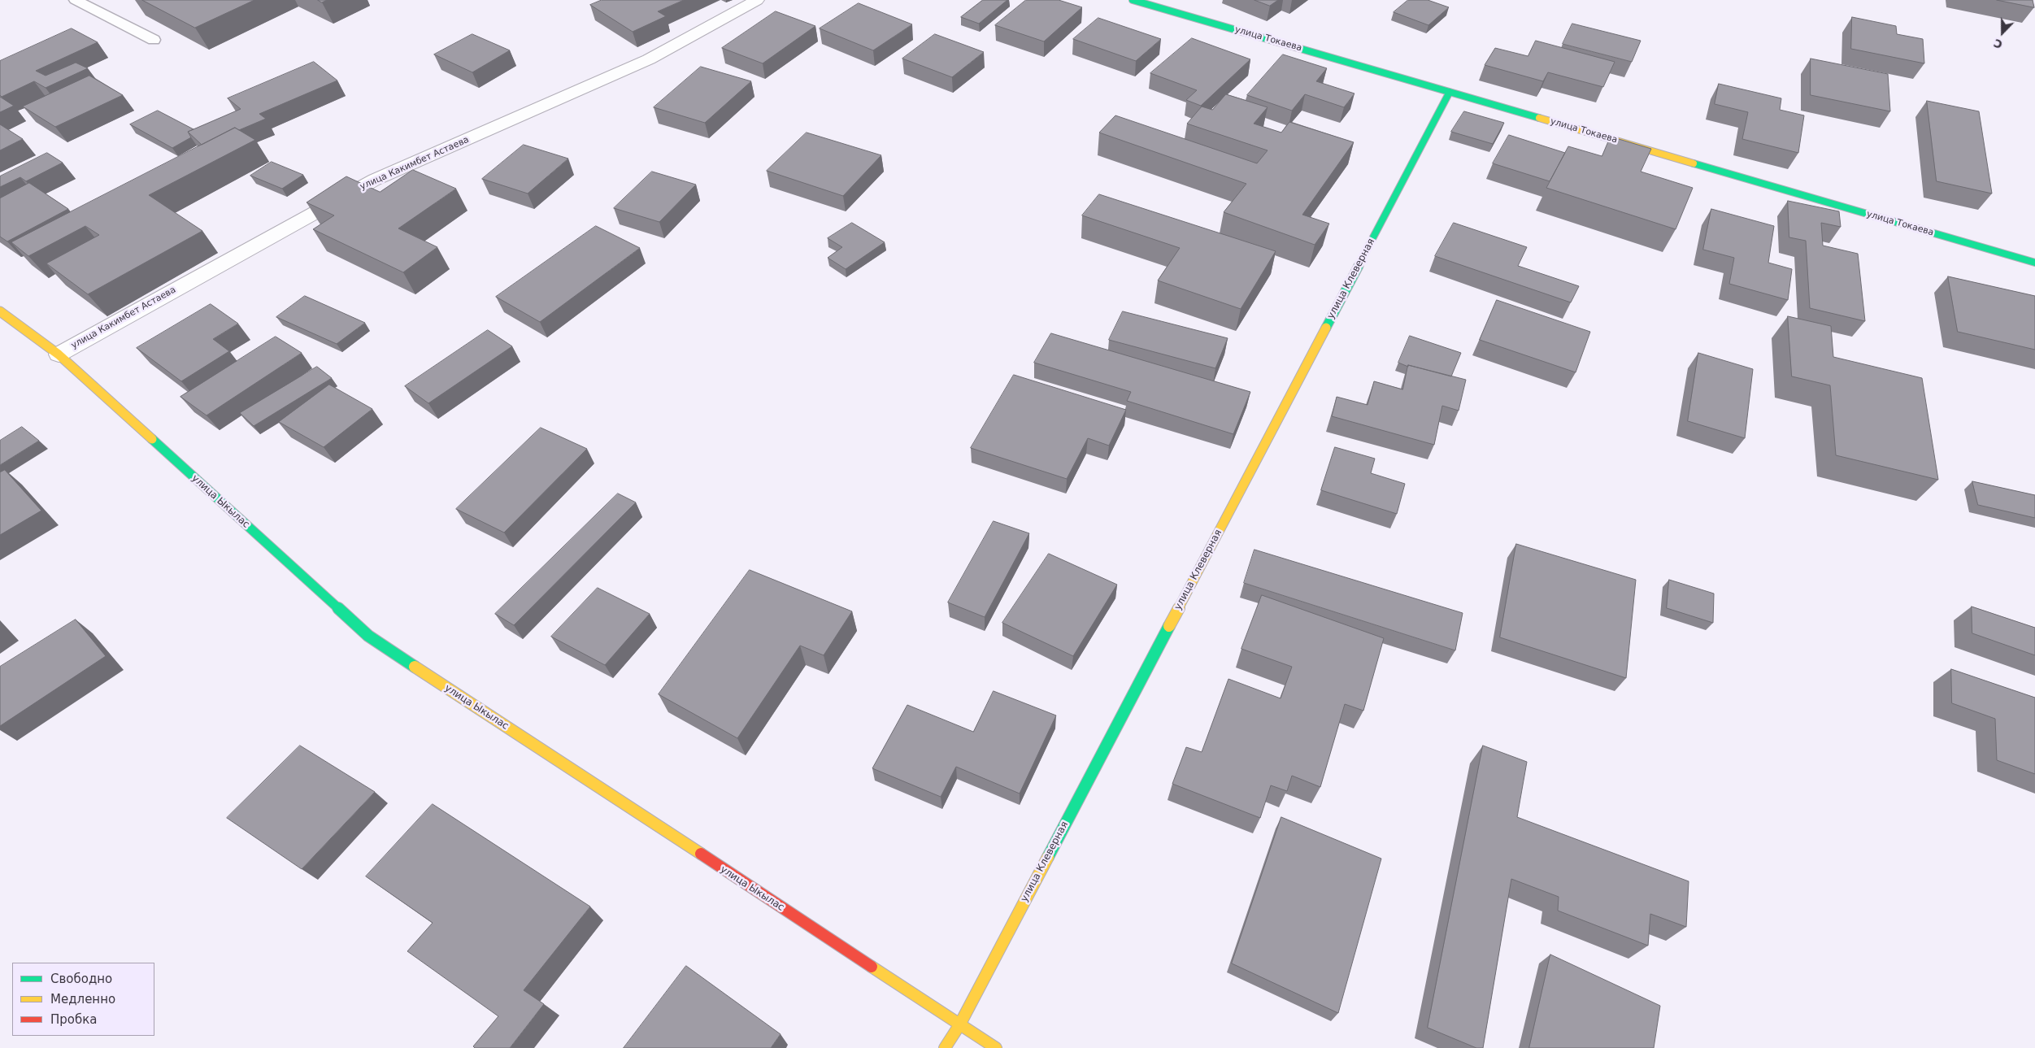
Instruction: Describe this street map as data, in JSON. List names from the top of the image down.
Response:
{
  "streets": {
    "street": [
      "улица Токаева",
      "улица Какимбет Астаева",
      "улица Клеверная",
      "улица Ыкылас"
    ]
  },
  "crossings": [
    ["улица Токаева", "улица Клеверная"],
    ["улица Какимбет Астаева", "улица Ыкылас"],
    ["улица Клеверная", "улица Ыкылас"]
  ],
  "legend": ["Свободно", "Медленно", "Пробка"],
  "north": "bottom"
}
